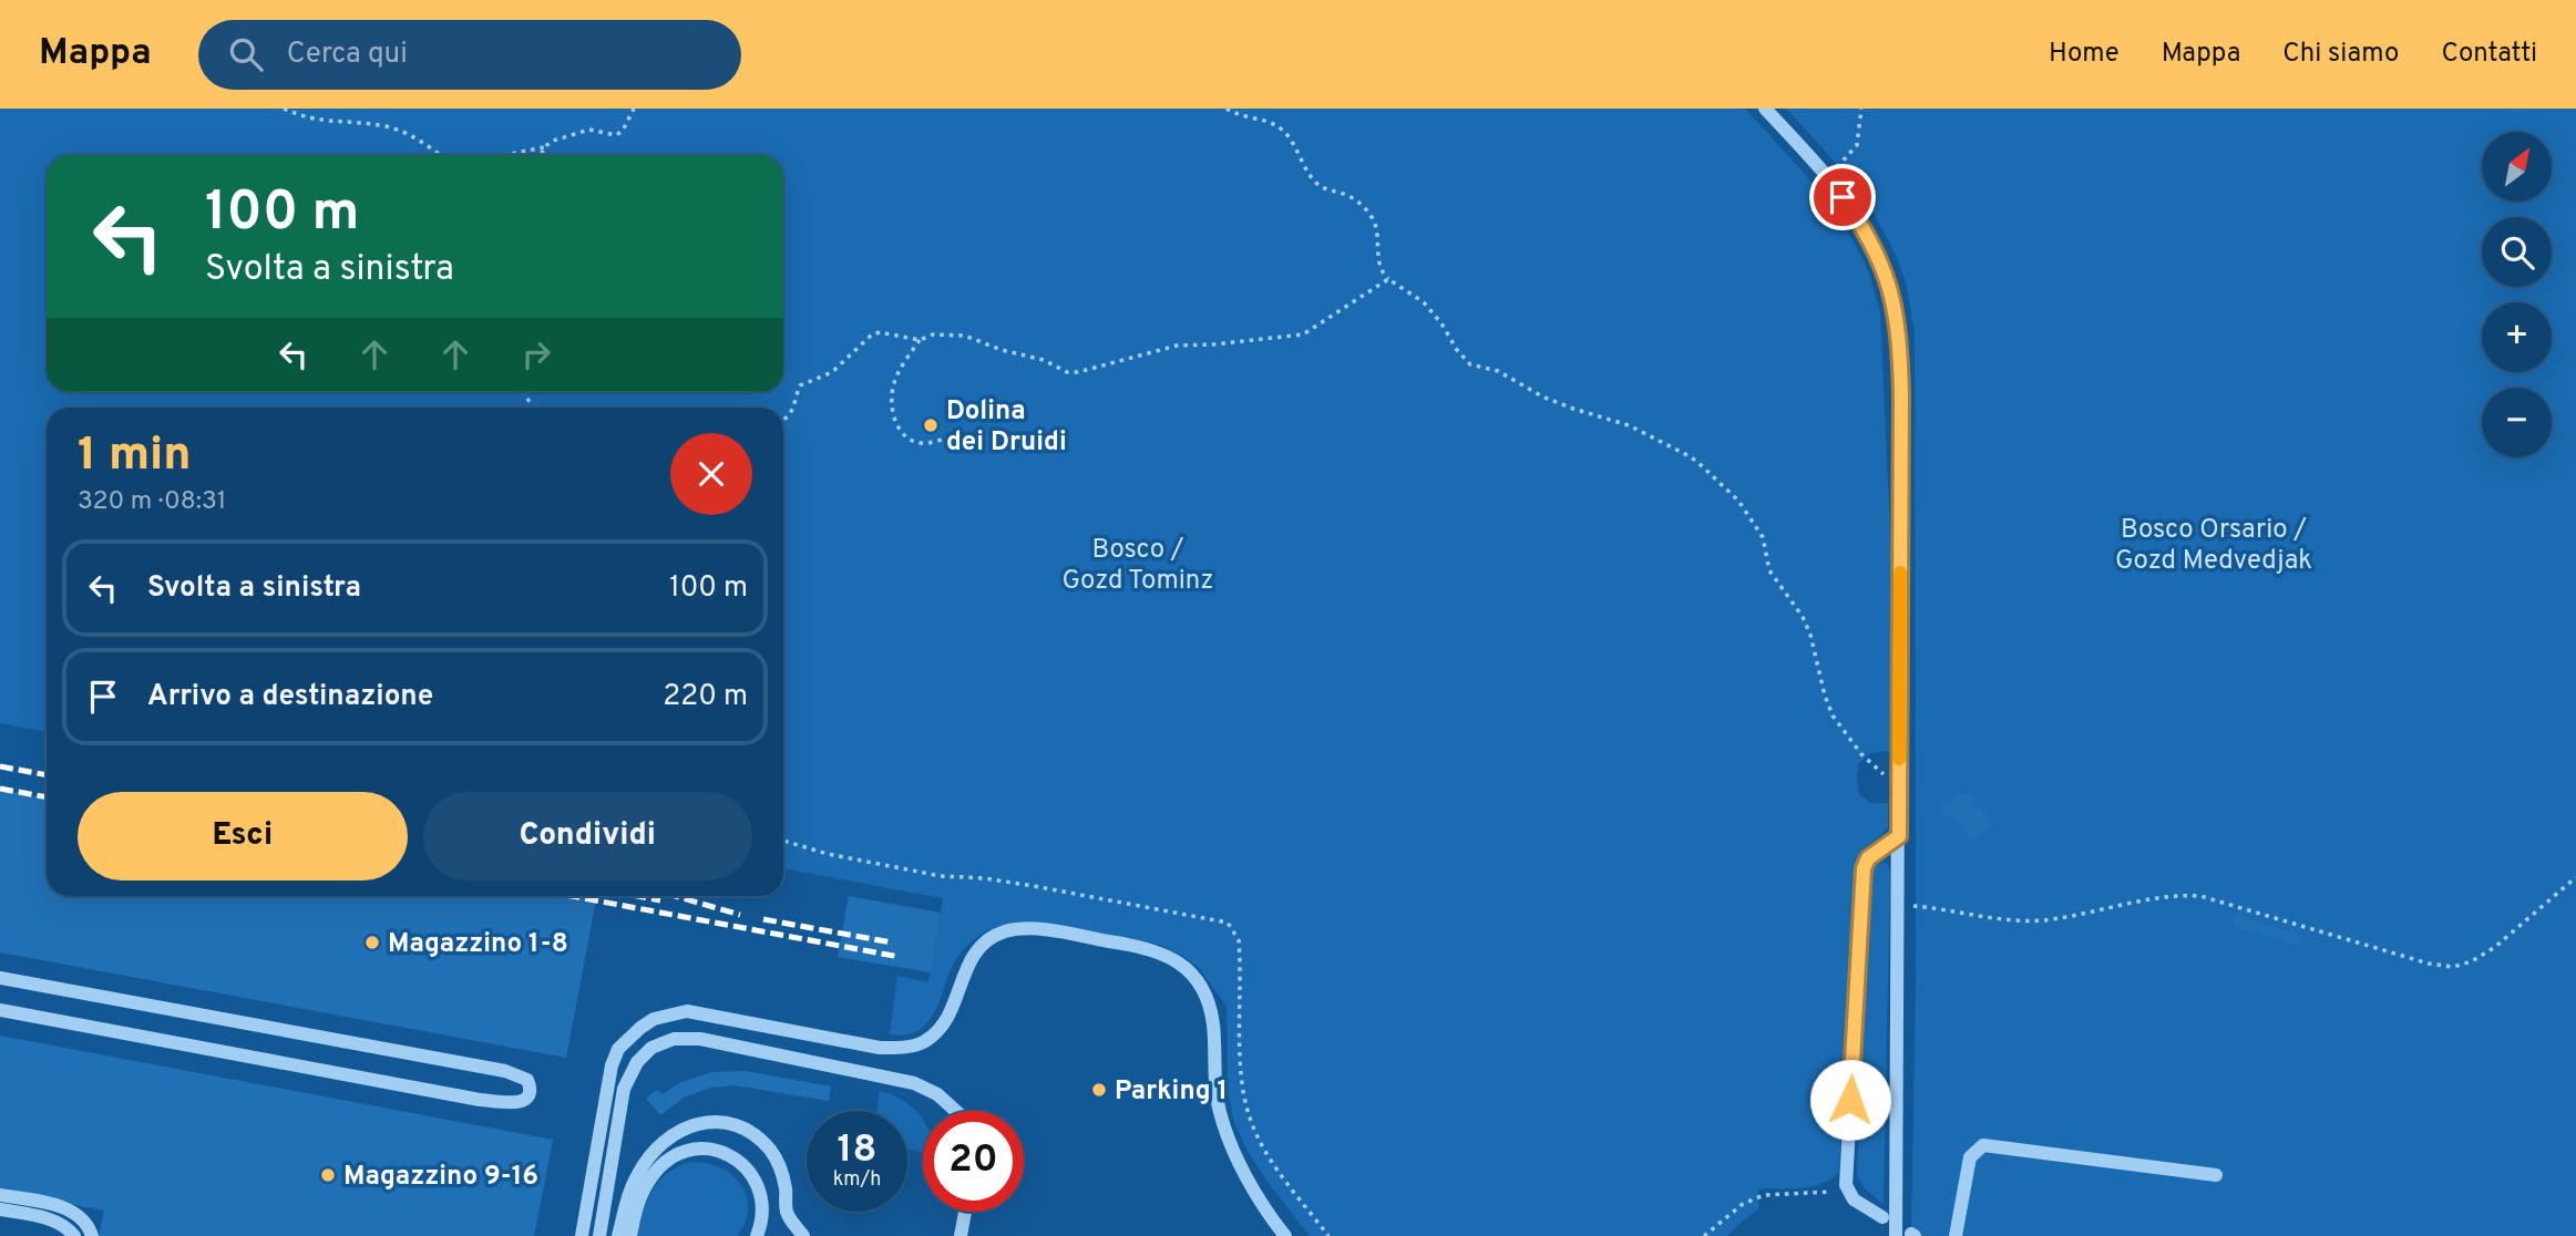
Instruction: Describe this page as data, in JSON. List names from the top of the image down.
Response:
{
  "parks": ["Bosco Orsario / Gozd Medvedjak", "Bosco / Gozd Tominz"],
  "places": [
    "Dolina dei Druidi",
    "Magazzino 1-8",
    "Parking 1",
    "Magazzino 9-16"
  ],
  "north": "top right",
  "page": {
    "header": "Mappa",
    "search": "Cerca qui",
    "nav": [
      "Home",
      "Mappa",
      "Chi siamo",
      "Contatti"
    ],
    "map_buttons": ["+", "−"],
    "turn": ["100 m", "Svolta a sinistra"],
    "heading": ["1 min", "320 m · 08:31"],
    "list": [
      {
        "name": "Svolta a sinistra",
        "value": "100 m"
      },
      {
        "name": "Arrivo a destinazione",
        "value": "220 m"
      }
    ],
    "buttons": ["Esci", "Condividi"],
    "speed": "18 km/h",
    "limit": "20"
  }
}
